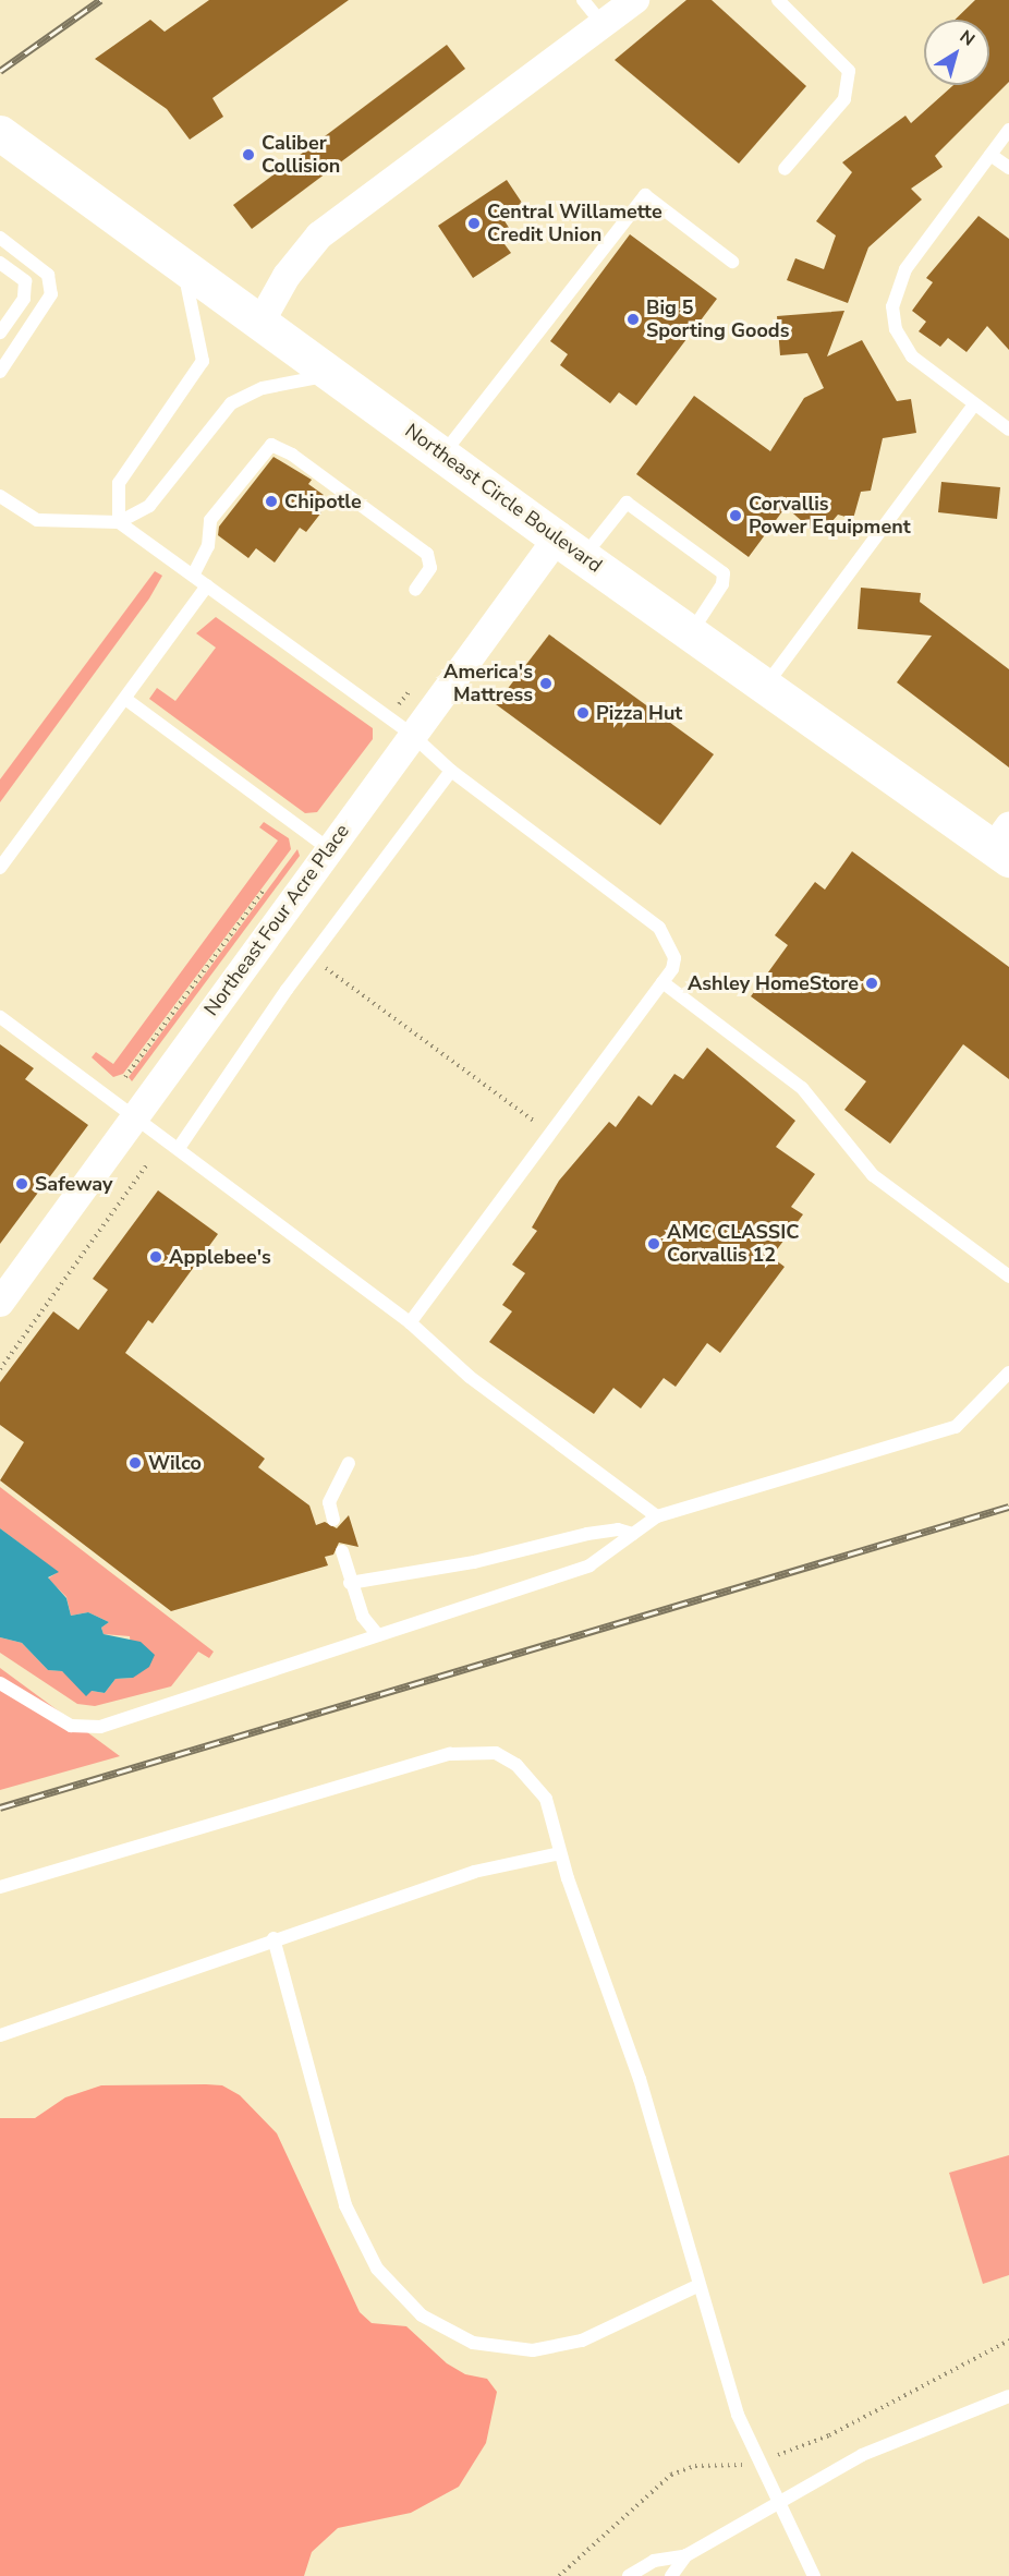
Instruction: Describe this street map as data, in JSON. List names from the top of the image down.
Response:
{
  "streets": {
    "main road": ["Northeast Circle Boulevard"],
    "street": ["Northeast Four Acre Place"]
  },
  "crossings": [
    ["Northeast Circle Boulevard", "Northeast Four Acre Place"]
  ],
  "places": [
    "Caliber Collision",
    "Central Willamette Credit Union",
    "Big 5 Sporting Goods",
    "Chipotle",
    "Corvallis Power Equipment",
    "America's Mattress",
    "Pizza Hut",
    "Ashley HomeStore",
    "Safeway",
    "AMC CLASSIC Corvallis 12",
    "Applebee's",
    "Wilco"
  ],
  "north": "top right"
}
